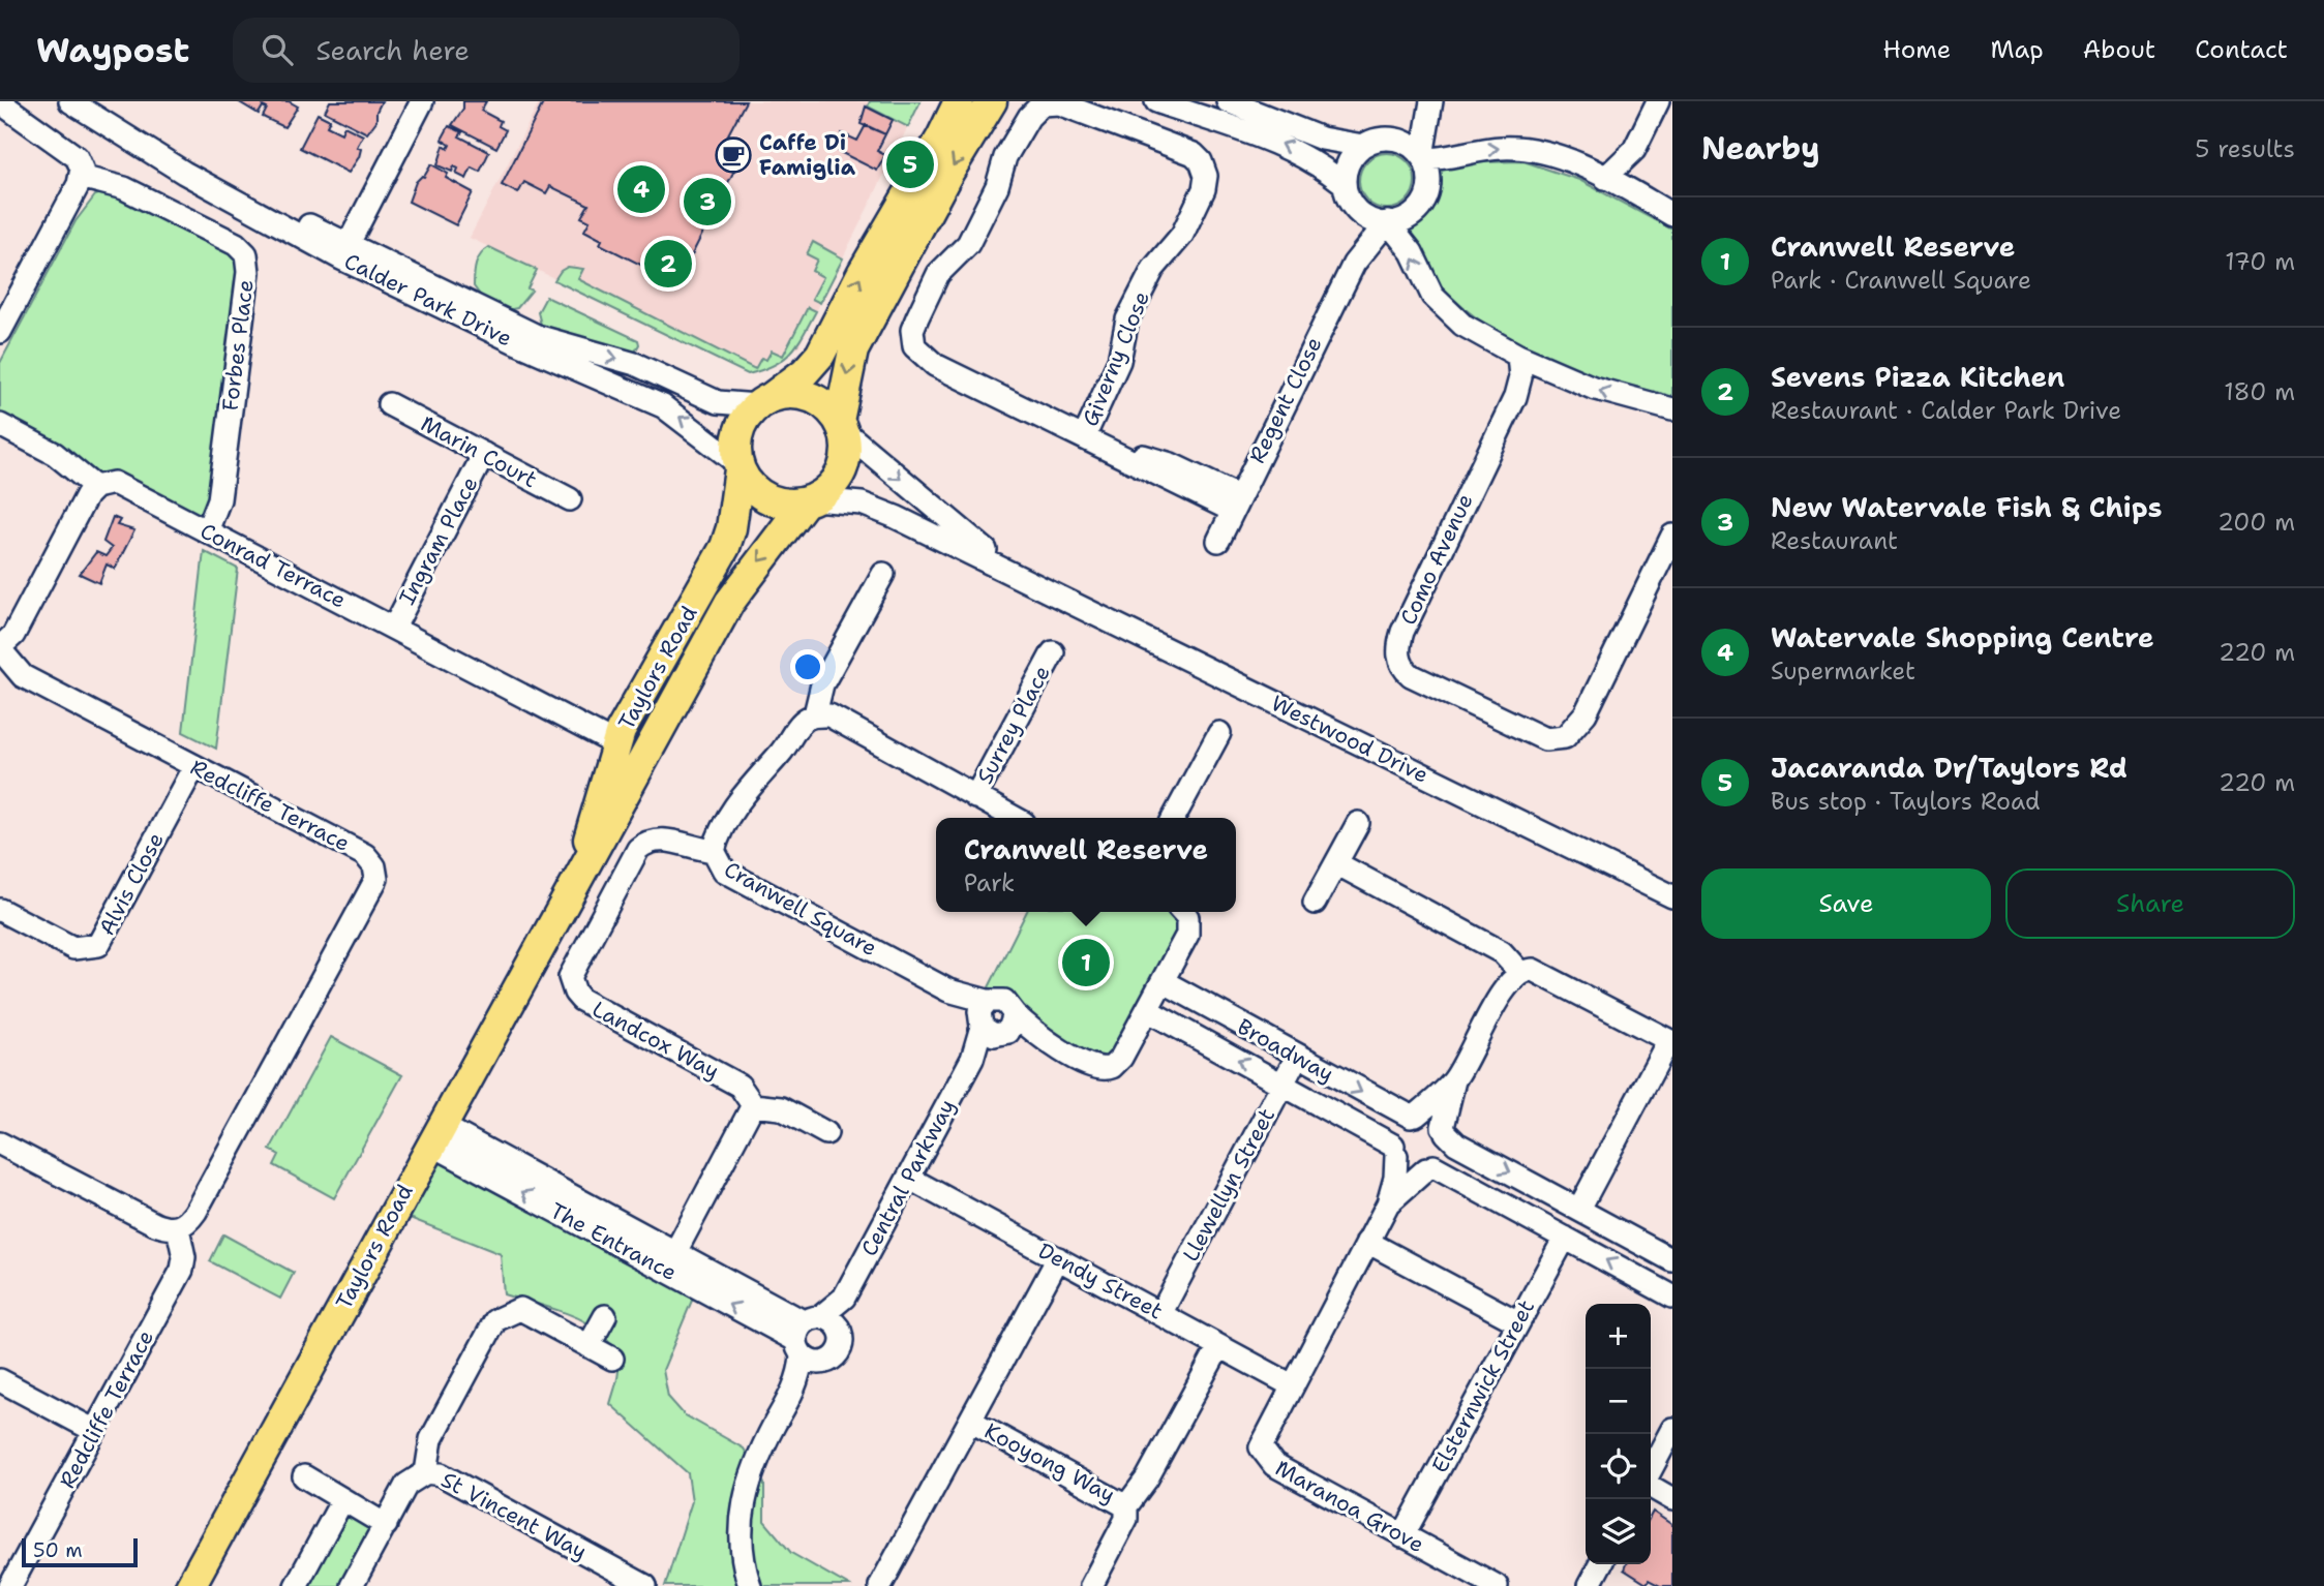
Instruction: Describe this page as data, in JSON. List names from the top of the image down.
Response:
{
  "streets": {
    "main road": ["Taylors Road"],
    "street": [
      "Calder Park Drive",
      "Forbes Place",
      "Giverny Close",
      "Regent Close",
      "Marin Court",
      "Ingram Place",
      "Como Avenue",
      "Conrad Terrace",
      "Surrey Place",
      "Westwood Drive",
      "Redcliffe Terrace",
      "Alvis Close",
      "Cranwell Square",
      "Landcox Way",
      "Broadway",
      "Central Parkway",
      "Llewellyn Street",
      "The Entrance",
      "Dendy Street",
      "Elsternwick Street",
      "Kooyong Way",
      "Maranoa Grove",
      "St Vincent Way"
    ]
  },
  "crossings": [
    ["Calder Park Drive", "Taylors Road"],
    ["Calder Park Drive", "Westwood Drive"],
    ["Forbes Place", "Conrad Terrace"],
    ["Giverny Close", "Regent Close"],
    ["Marin Court", "Ingram Place"],
    ["Ingram Place", "Conrad Terrace"],
    ["Conrad Terrace", "Taylors Road"],
    ["Taylors Road", "Westwood Drive"],
    ["Taylors Road", "The Entrance"],
    ["Redcliffe Terrace", "Alvis Close"],
    ["Cranwell Square", "Landcox Way"],
    ["Cranwell Square", "Broadway"],
    ["Cranwell Square", "Central Parkway"],
    ["Broadway", "Llewellyn Street"],
    ["Broadway", "Maranoa Grove"],
    ["Central Parkway", "The Entrance"],
    ["Central Parkway", "Dendy Street"],
    ["Llewellyn Street", "Dendy Street"],
    ["Dendy Street", "Kooyong Way"],
    ["Dendy Street", "Maranoa Grove"],
    ["Elsternwick Street", "Maranoa Grove"]
  ],
  "places": {
    "cafe": ["Caffe Di Famiglia"]
  },
  "scale_bar": "50 m",
  "page": {
    "header": "Waypost",
    "search": "Search here",
    "nav": [
      "Home",
      "Map",
      "About",
      "Contact"
    ],
    "heading": ["Nearby", "5 results"],
    "pins": [
      "5",
      "4",
      "3",
      "2",
      "1"
    ],
    "list": [
      {
        "mark": "1",
        "name": "Cranwell Reserve",
        "note": "Park · Cranwell Square",
        "value": "170 m"
      },
      {
        "mark": "2",
        "name": "Sevens Pizza Kitchen",
        "note": "Restaurant · Calder Park Drive",
        "value": "180 m"
      },
      {
        "mark": "3",
        "name": "New Watervale Fish & Chips",
        "note": "Restaurant",
        "value": "200 m"
      },
      {
        "mark": "4",
        "name": "Watervale Shopping Centre",
        "note": "Supermarket",
        "value": "220 m"
      },
      {
        "mark": "5",
        "name": "Jacaranda Dr/Taylors Rd",
        "note": "Bus stop · Taylors Road",
        "value": "220 m"
      }
    ],
    "popup": ["Cranwell Reserve", "Park"],
    "buttons": ["Save", "Share"],
    "map_buttons": ["+", "−"],
    "scale": "50 m"
  }
}
